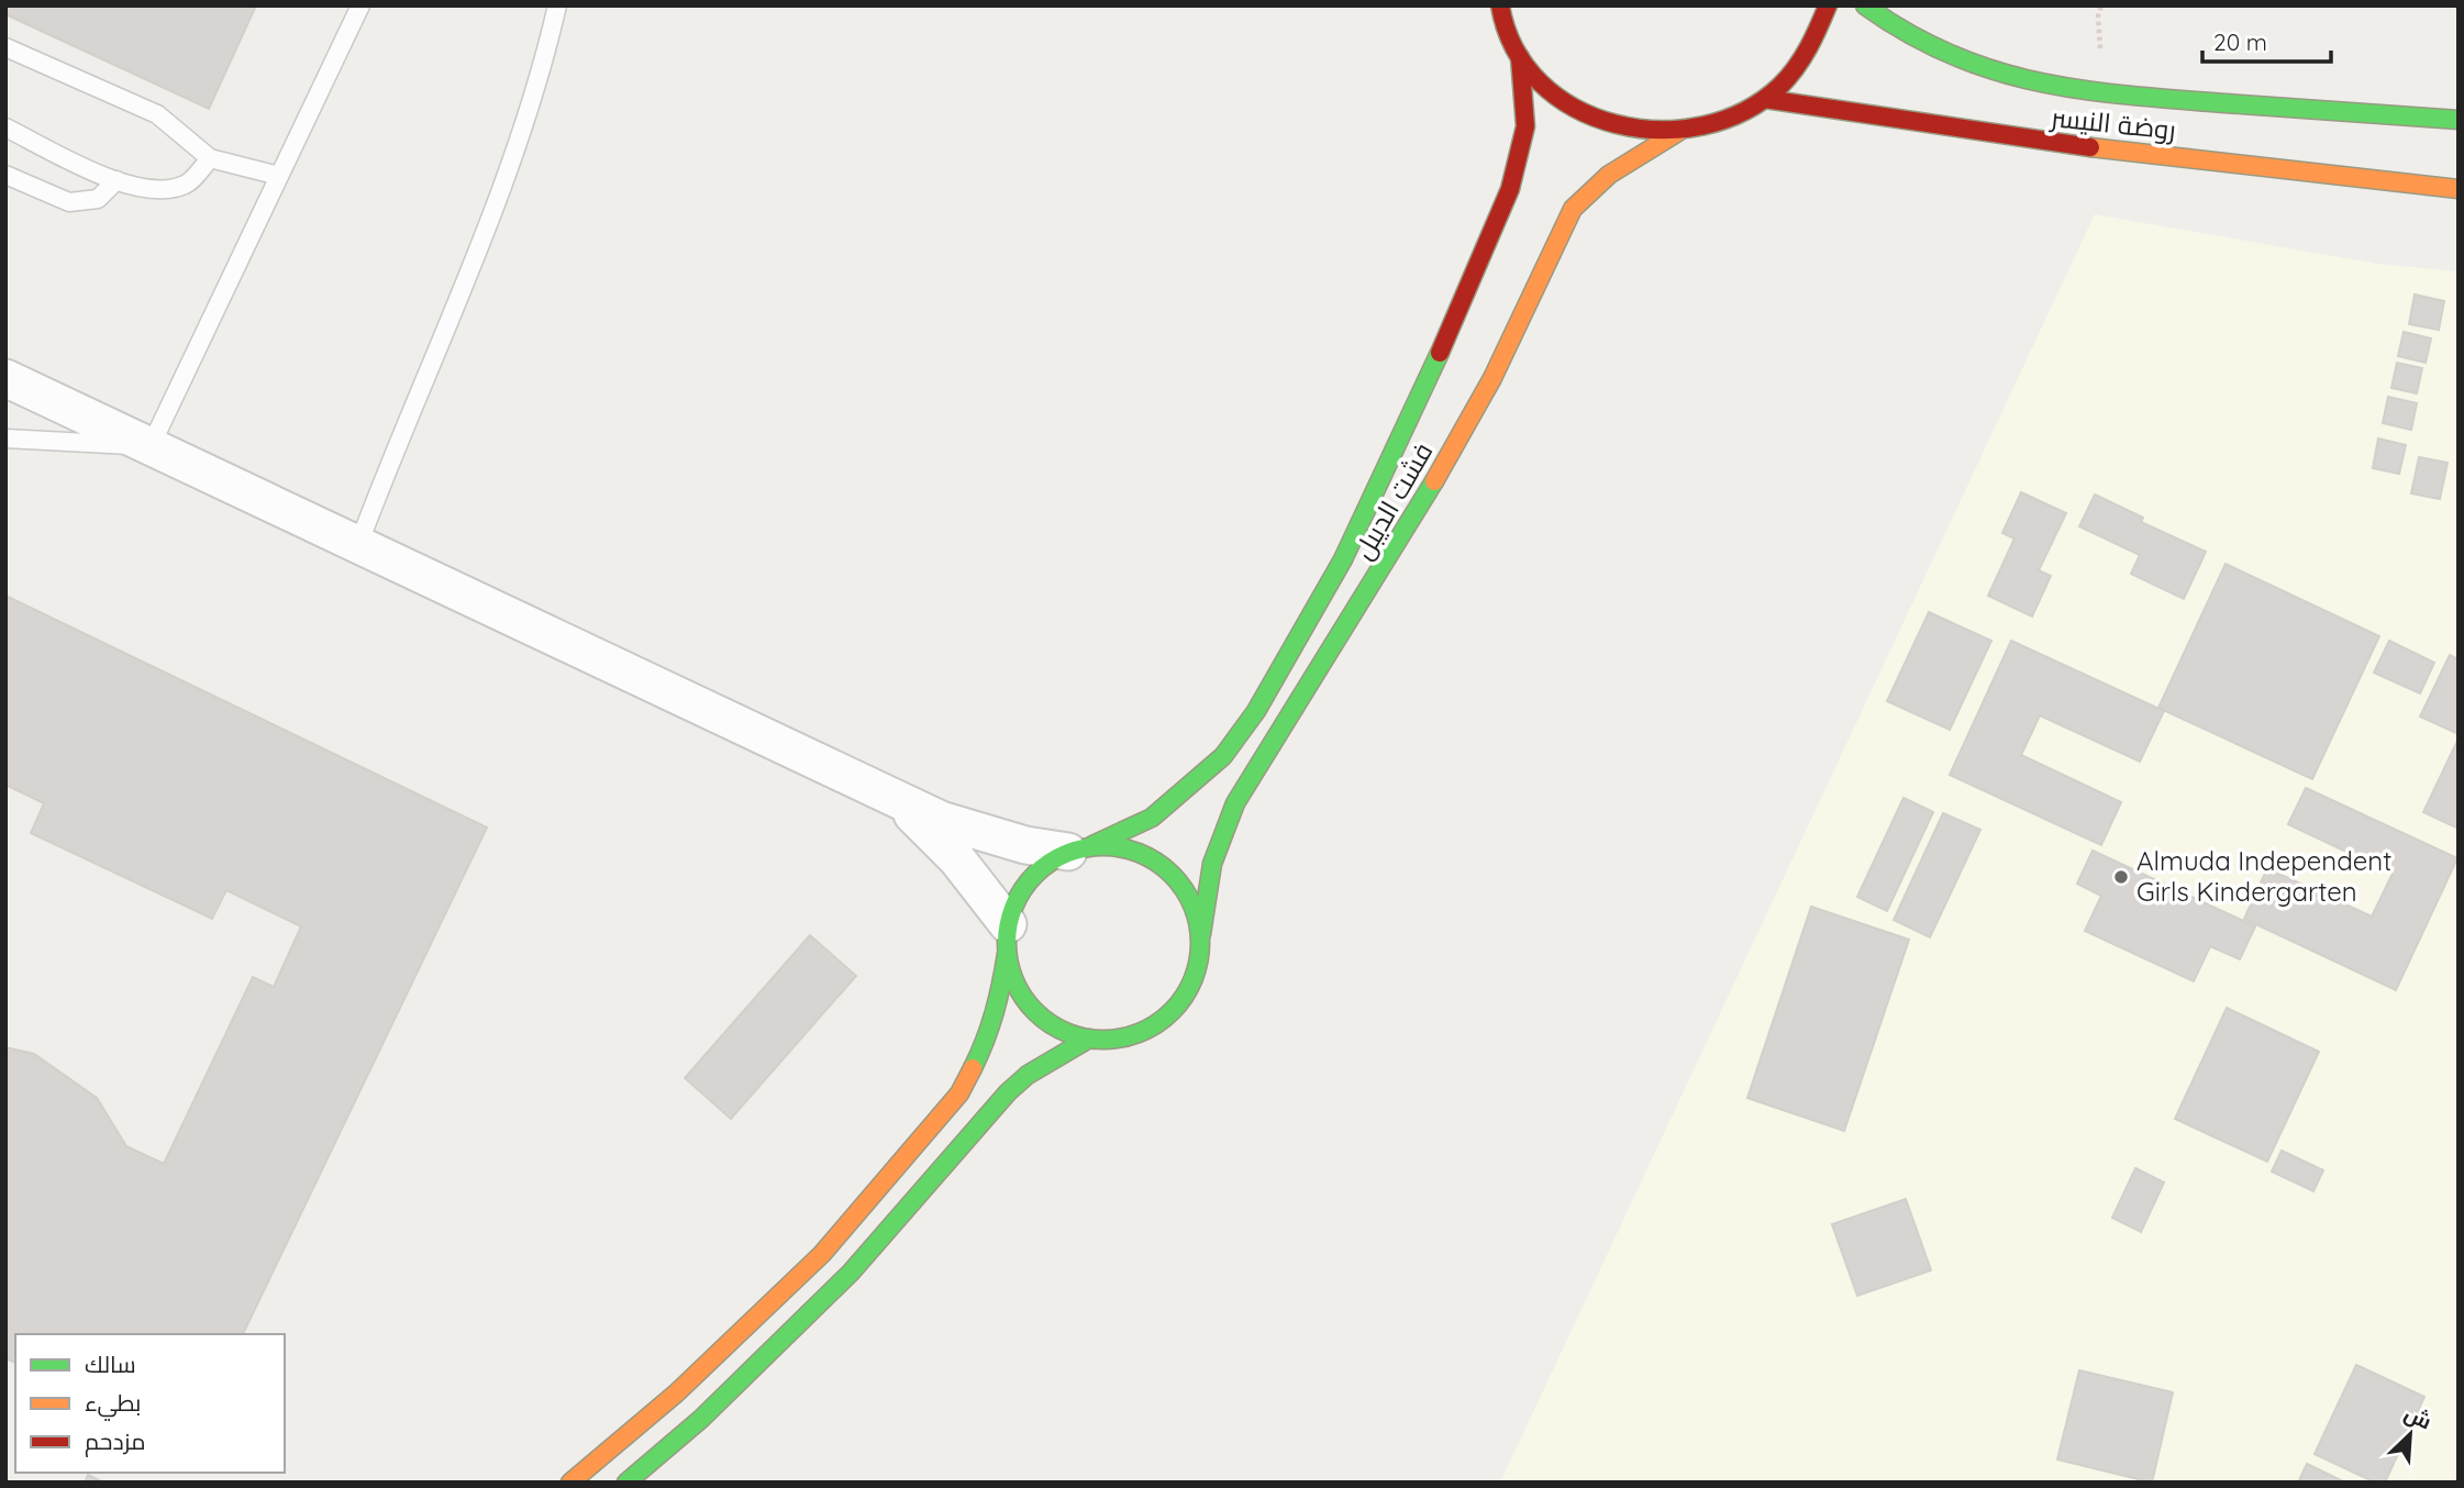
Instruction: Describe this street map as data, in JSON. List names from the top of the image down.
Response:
{
  "streets": {
    "street": ["روضة النيسر", "فشت الديبل"]
  },
  "places": ["Almuda Independent Girls Kindergarten"],
  "legend": ["سالك", "بطيء", "مزدحم"],
  "scale_bar": "20 m",
  "north": "top right"
}
